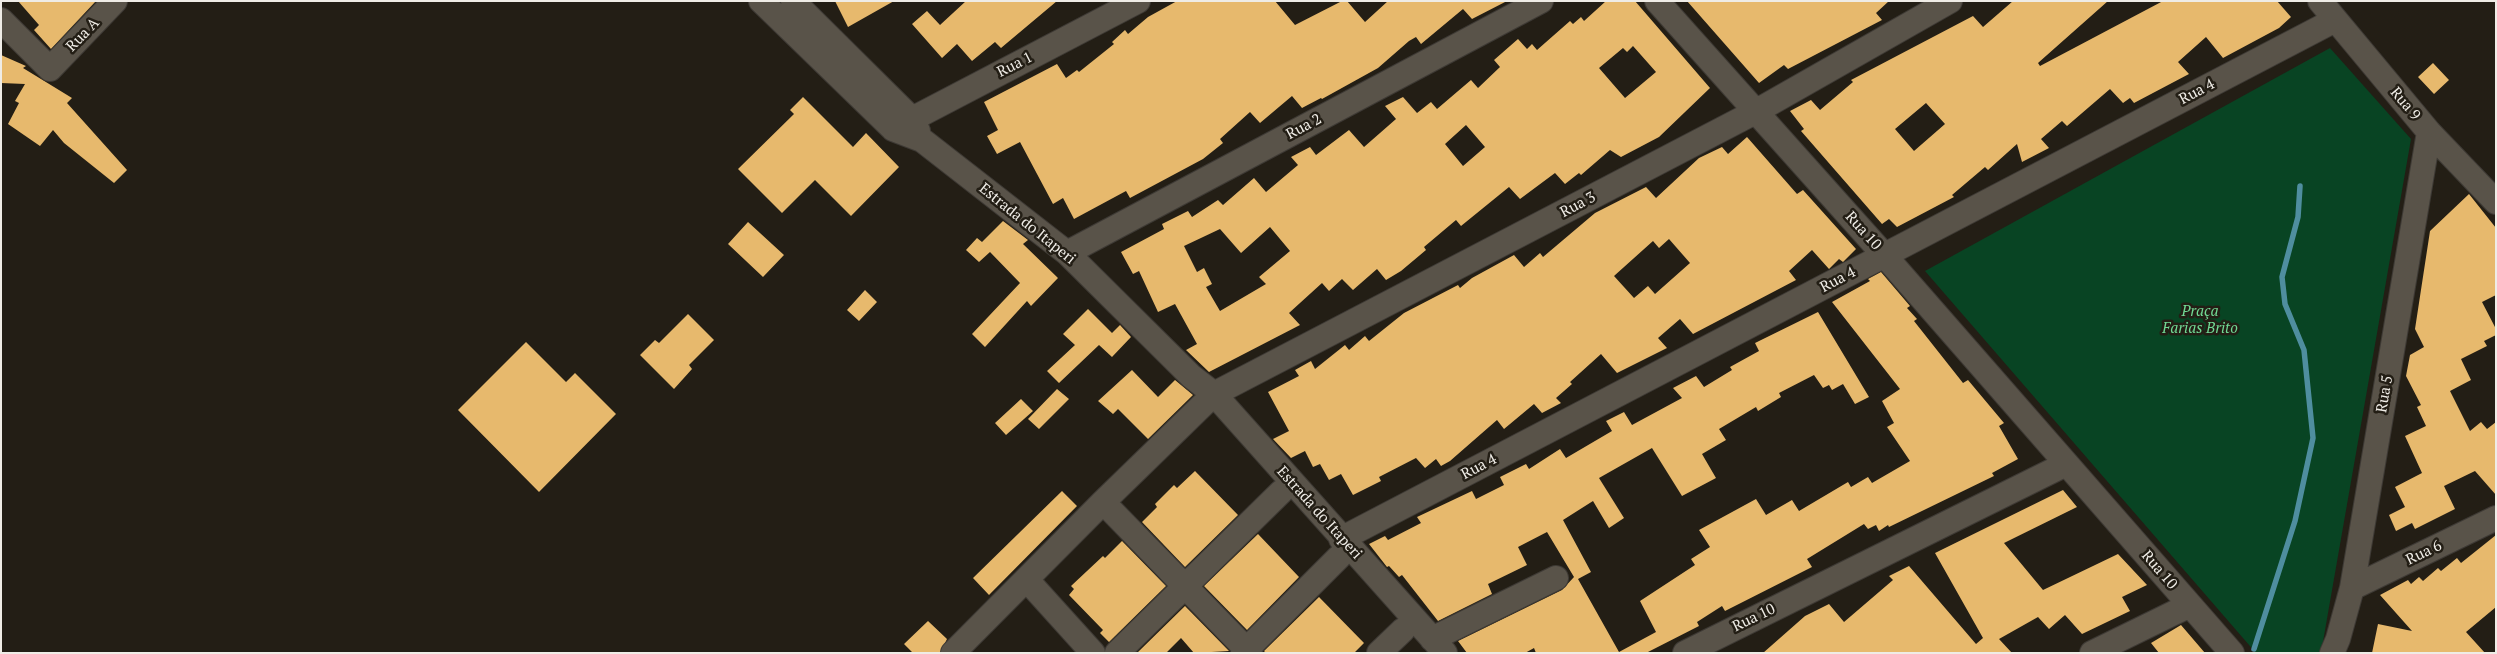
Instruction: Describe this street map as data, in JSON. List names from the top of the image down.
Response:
{
  "streets": {
    "street": [
      "Rua A",
      "Rua 1",
      "Rua 4",
      "Rua 9",
      "Rua 2",
      "Rua 3",
      "Estrada do Itaperi",
      "Rua 10",
      "Rua 5",
      "Rua 6"
    ]
  },
  "crossings": [
    ["Rua 1", "Estrada do Itaperi"],
    ["Rua 4", "Rua 9"],
    ["Rua 4", "Estrada do Itaperi"],
    ["Rua 4", "Rua 10"],
    ["Rua 9", "Rua 5"],
    ["Rua 2", "Estrada do Itaperi"],
    ["Rua 3", "Estrada do Itaperi"],
    ["Rua 3", "Rua 10"],
    ["Rua 5", "Rua 6"]
  ],
  "parks": ["Praça Farias Brito"]
}
